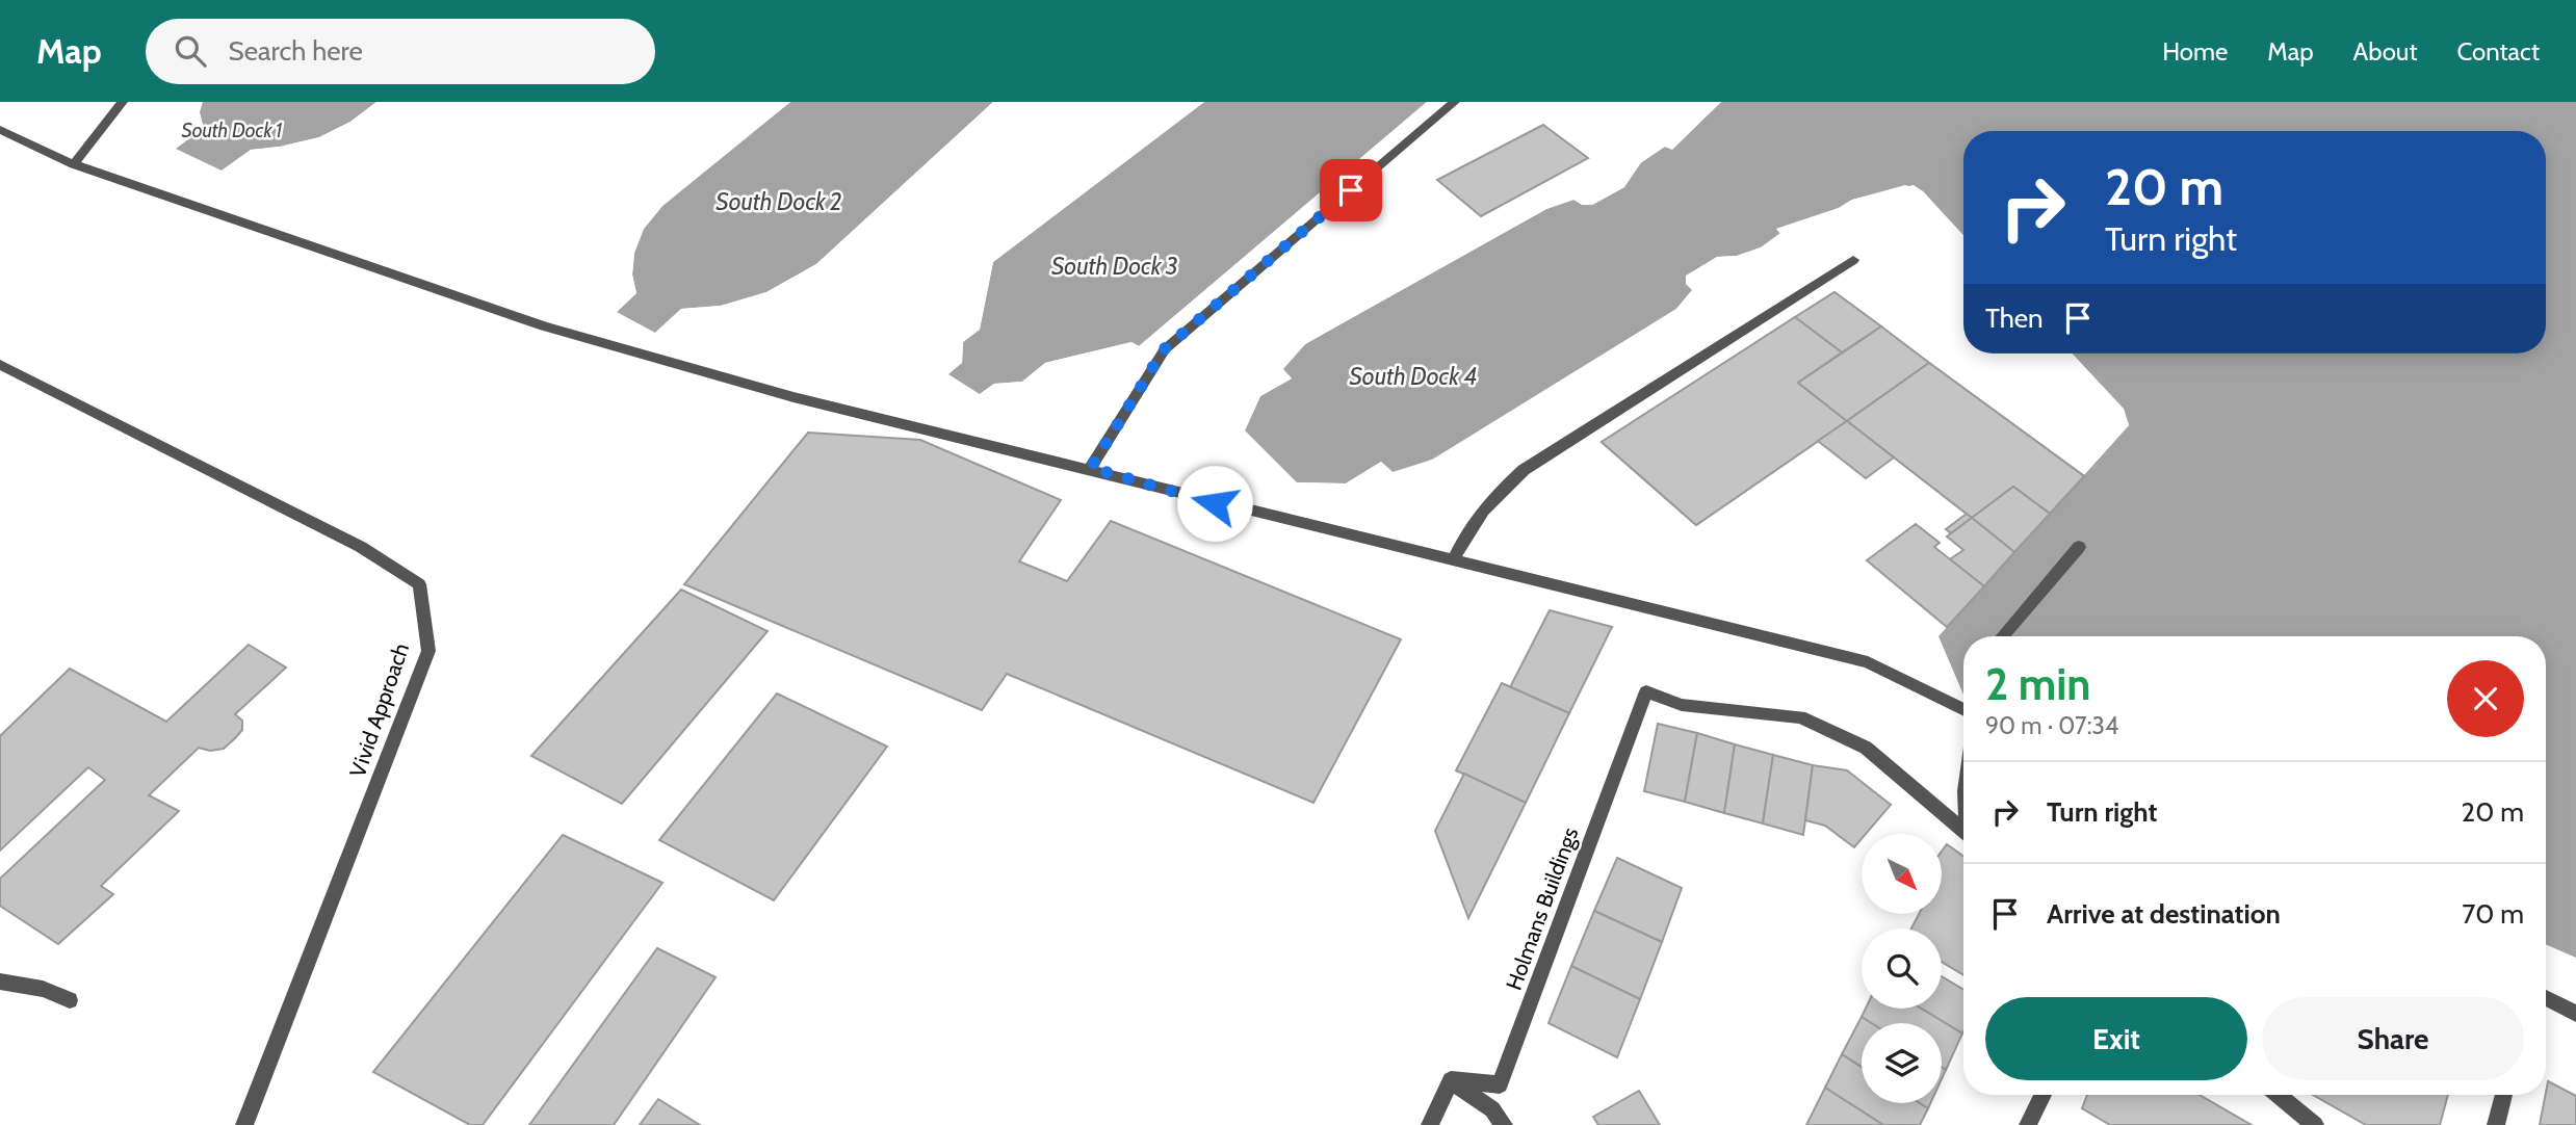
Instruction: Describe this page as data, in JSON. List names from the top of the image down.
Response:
{
  "streets": {
    "street": ["Vivid Approach", "Holmans Buildings"]
  },
  "water": [
    "South Dock 1",
    "South Dock 2",
    "South Dock 3",
    "South Dock 4"
  ],
  "north": "bottom right",
  "page": {
    "header": "Map",
    "search": "Search here",
    "nav": [
      "Home",
      "Map",
      "About",
      "Contact"
    ],
    "turn": ["20 m", "Turn right"],
    "then": "Then",
    "heading": ["2 min", "90 m · 07:34"],
    "list": [
      {
        "name": "Turn right",
        "value": "20 m"
      },
      {
        "name": "Arrive at destination",
        "value": "70 m"
      }
    ],
    "buttons": ["Exit", "Share"]
  }
}
